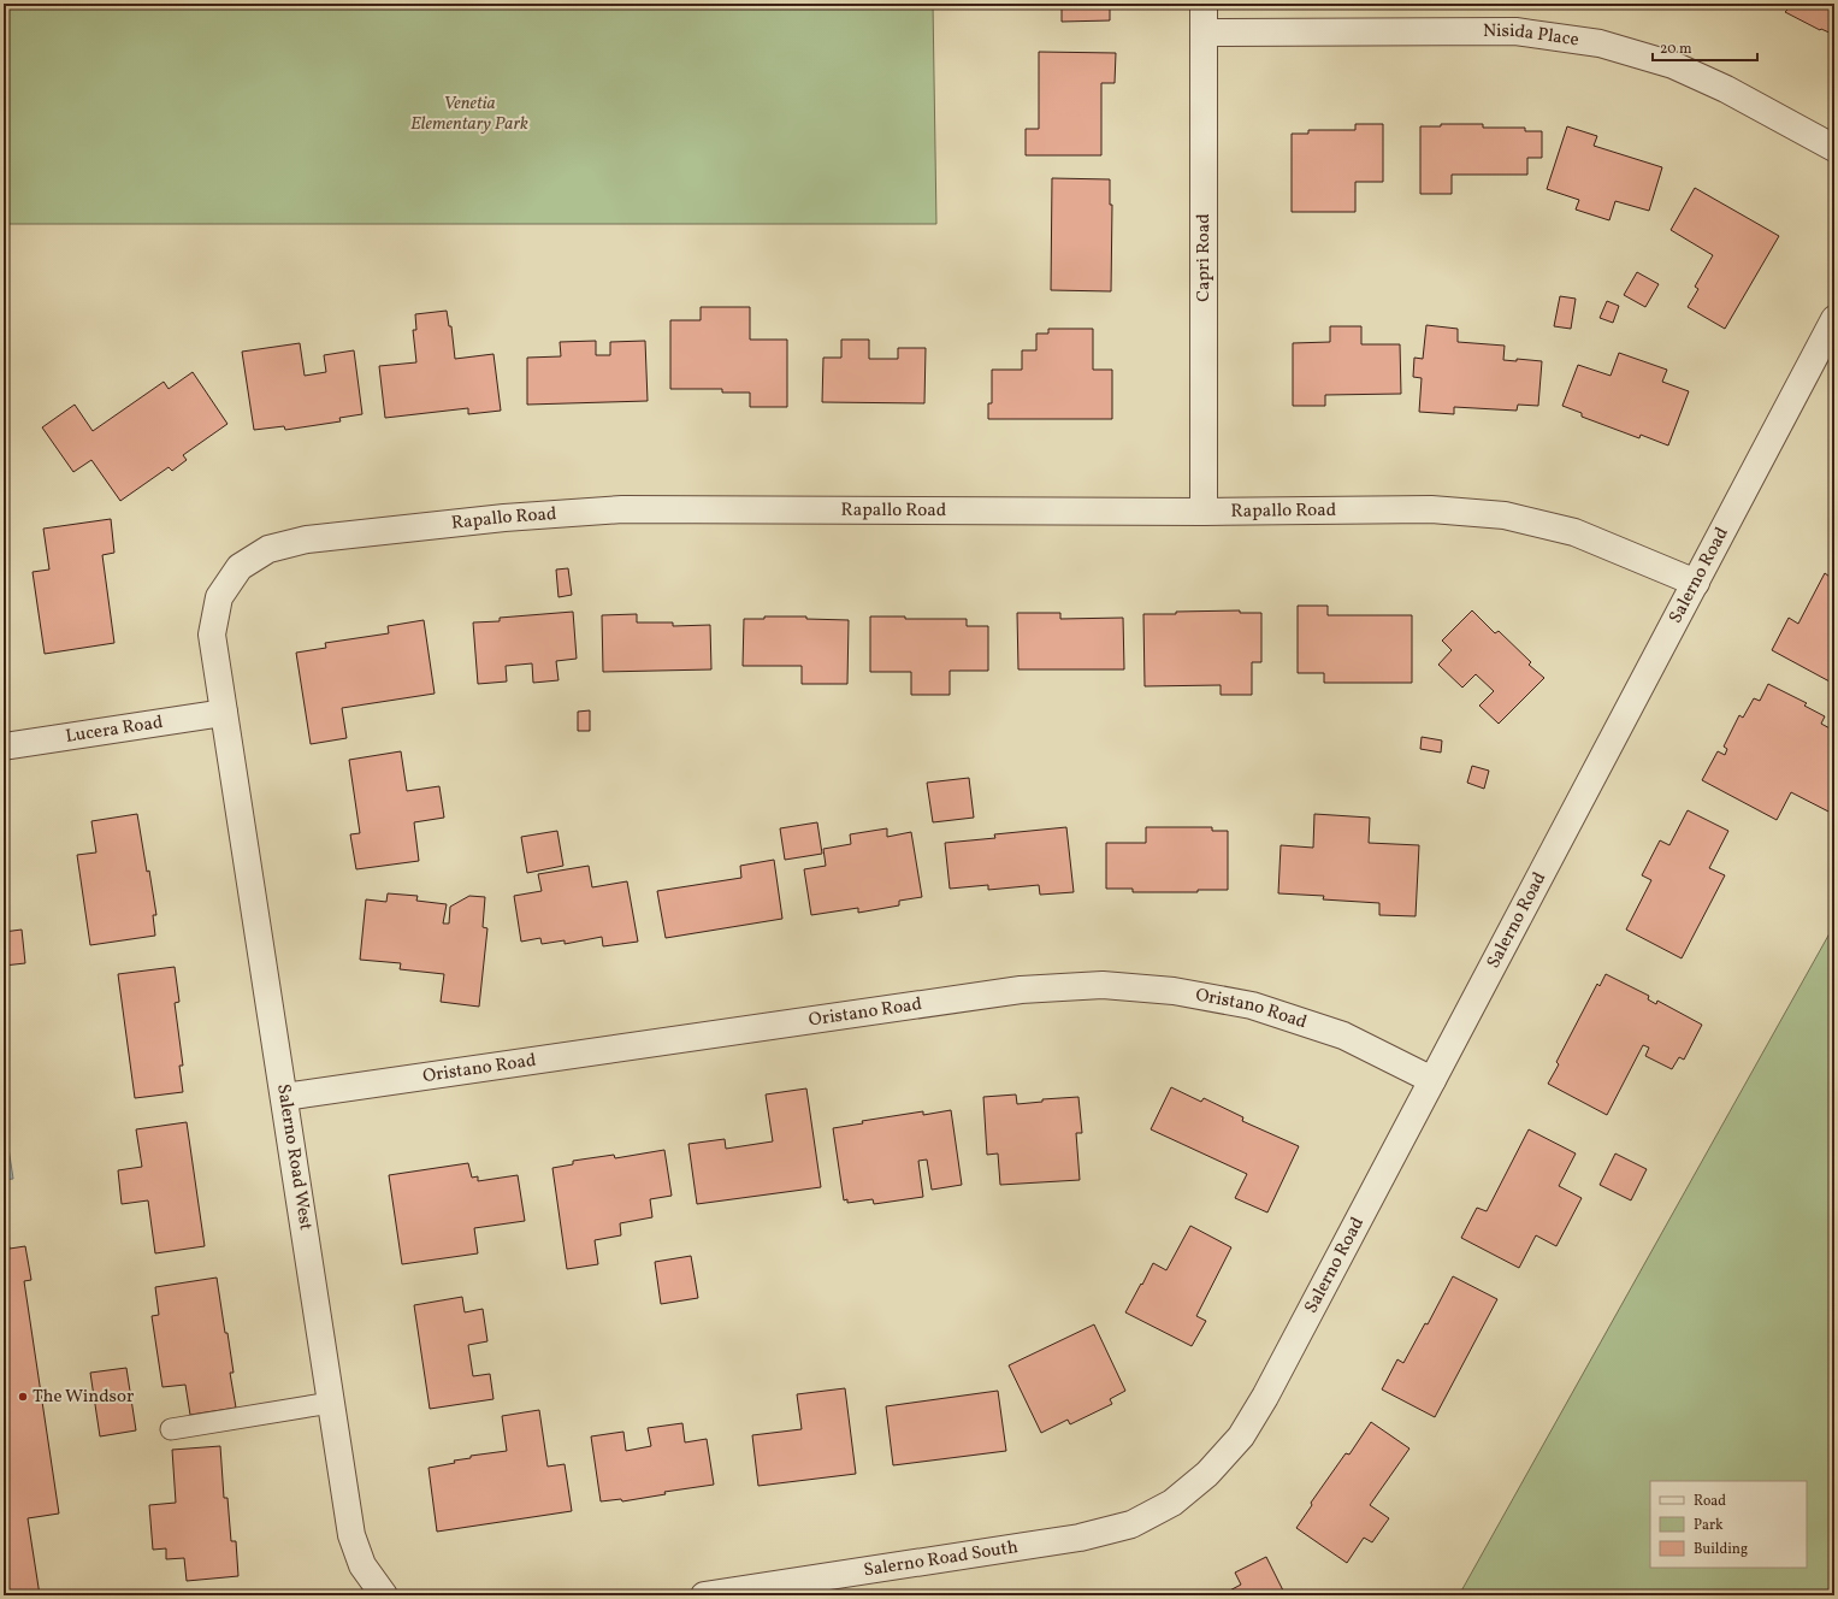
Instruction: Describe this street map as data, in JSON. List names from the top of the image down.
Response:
{
  "streets": {
    "street": [
      "Nisida Place",
      "Capri Road",
      "Rapallo Road",
      "Salerno Road",
      "Lucera Road",
      "Oristano Road",
      "Salerno Road West",
      "Salerno Road South"
    ]
  },
  "crossings": [
    ["Nisida Place", "Capri Road"],
    ["Capri Road", "Rapallo Road"],
    ["Rapallo Road", "Salerno Road"],
    ["Rapallo Road", "Lucera Road"],
    ["Rapallo Road", "Salerno Road West"],
    ["Salerno Road", "Oristano Road"],
    ["Salerno Road", "Salerno Road South"],
    ["Lucera Road", "Salerno Road West"],
    ["Oristano Road", "Salerno Road West"]
  ],
  "parks": ["Venetia Elementary Park"],
  "places": ["The Windsor"],
  "legend": ["Road", "Park", "Building"],
  "scale_bar": "20 m"
}
